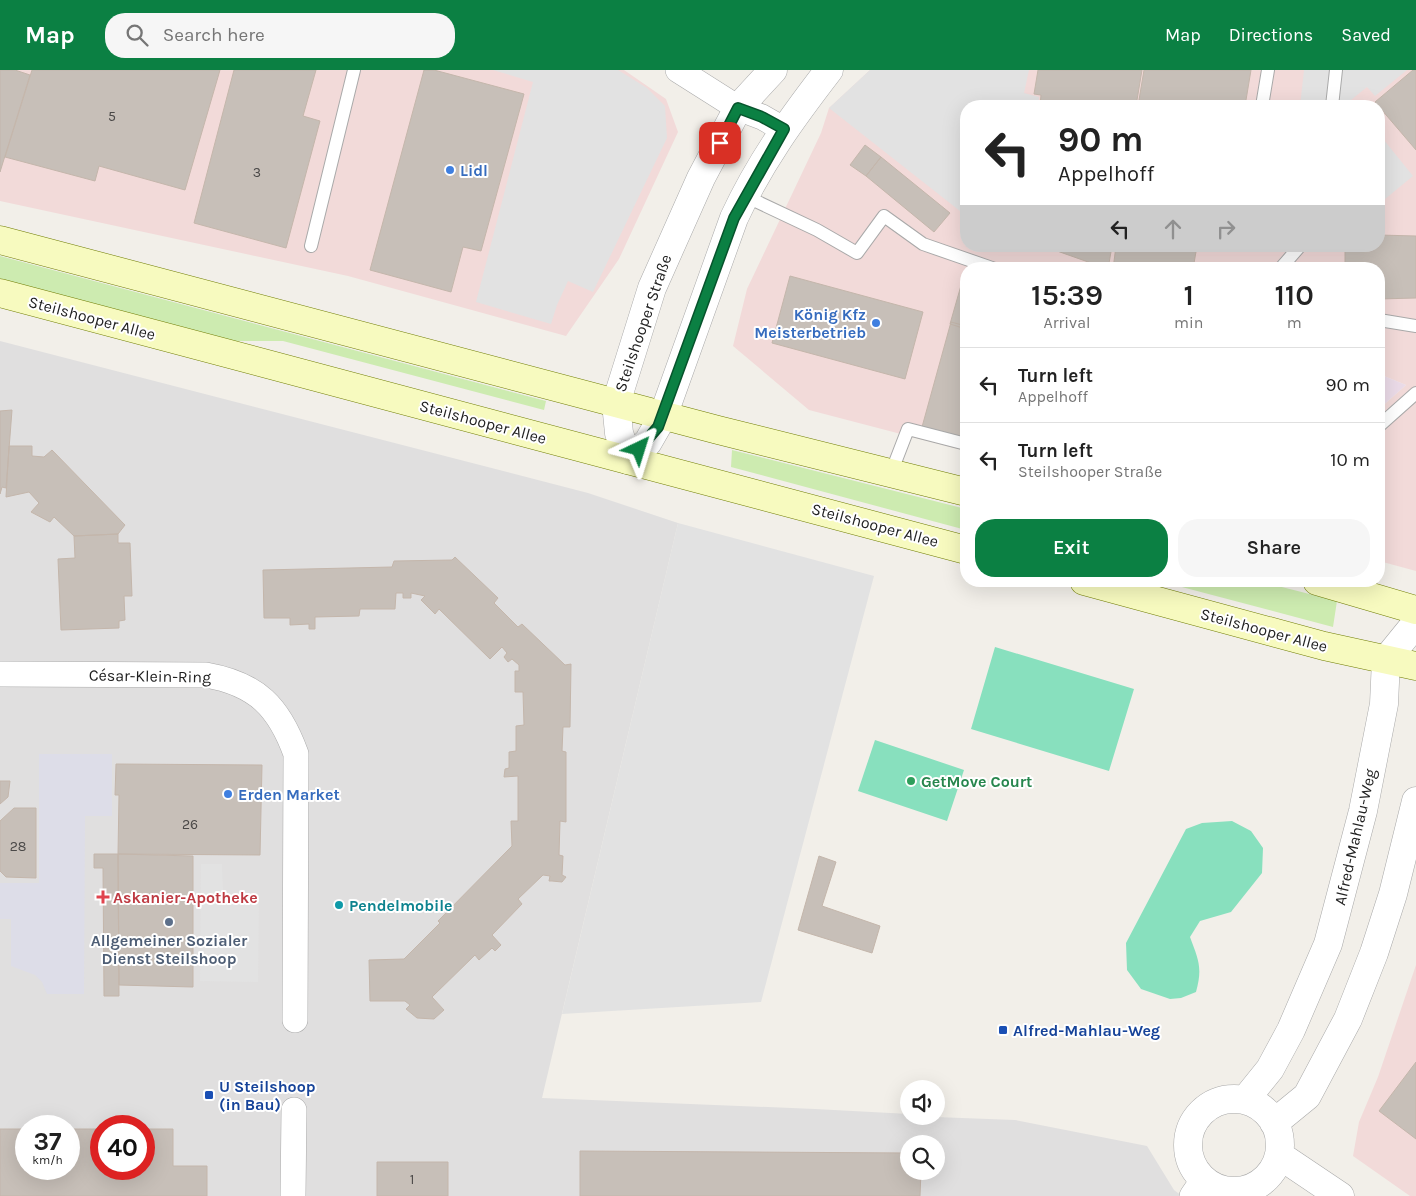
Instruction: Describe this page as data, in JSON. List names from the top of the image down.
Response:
{
  "streets": {
    "main road": ["Steilshooper Allee"],
    "street": ["Steilshooper Straße", "César-Klein-Ring", "Alfred-Mahlau-Weg"]
  },
  "crossings": [
    ["Steilshooper Allee", "Steilshooper Straße"],
    ["Steilshooper Allee", "Alfred-Mahlau-Weg"]
  ],
  "places": {
    "other": [
      "Lidl",
      "König Kfz Meisterbetrieb",
      "GetMove Court",
      "Erden Market",
      "Pendelmobile",
      "Allgemeiner Sozialer Dienst Steilshoop"
    ],
    "health": ["Askanier-Apotheke"],
    "transit": ["Alfred-Mahlau-Weg", "U Steilshoop (in Bau)"]
  },
  "house_numbers": [
    "5",
    "3",
    "26",
    "28",
    "1"
  ],
  "page": {
    "header": "Map",
    "search": "Search here",
    "nav": ["Map", "Directions", "Saved"],
    "turn": ["90 m", "Appelhoff"],
    "eta": [
      "15:39",
      "Arrival",
      "1",
      "min",
      "110",
      "m"
    ],
    "list": [
      {
        "name": "Turn left",
        "note": "Appelhoff",
        "value": "90 m"
      },
      {
        "name": "Turn left",
        "note": "Steilshooper Straße",
        "value": "10 m"
      }
    ],
    "buttons": ["Exit", "Share"],
    "speed": "37 km/h",
    "limit": "40"
  }
}
